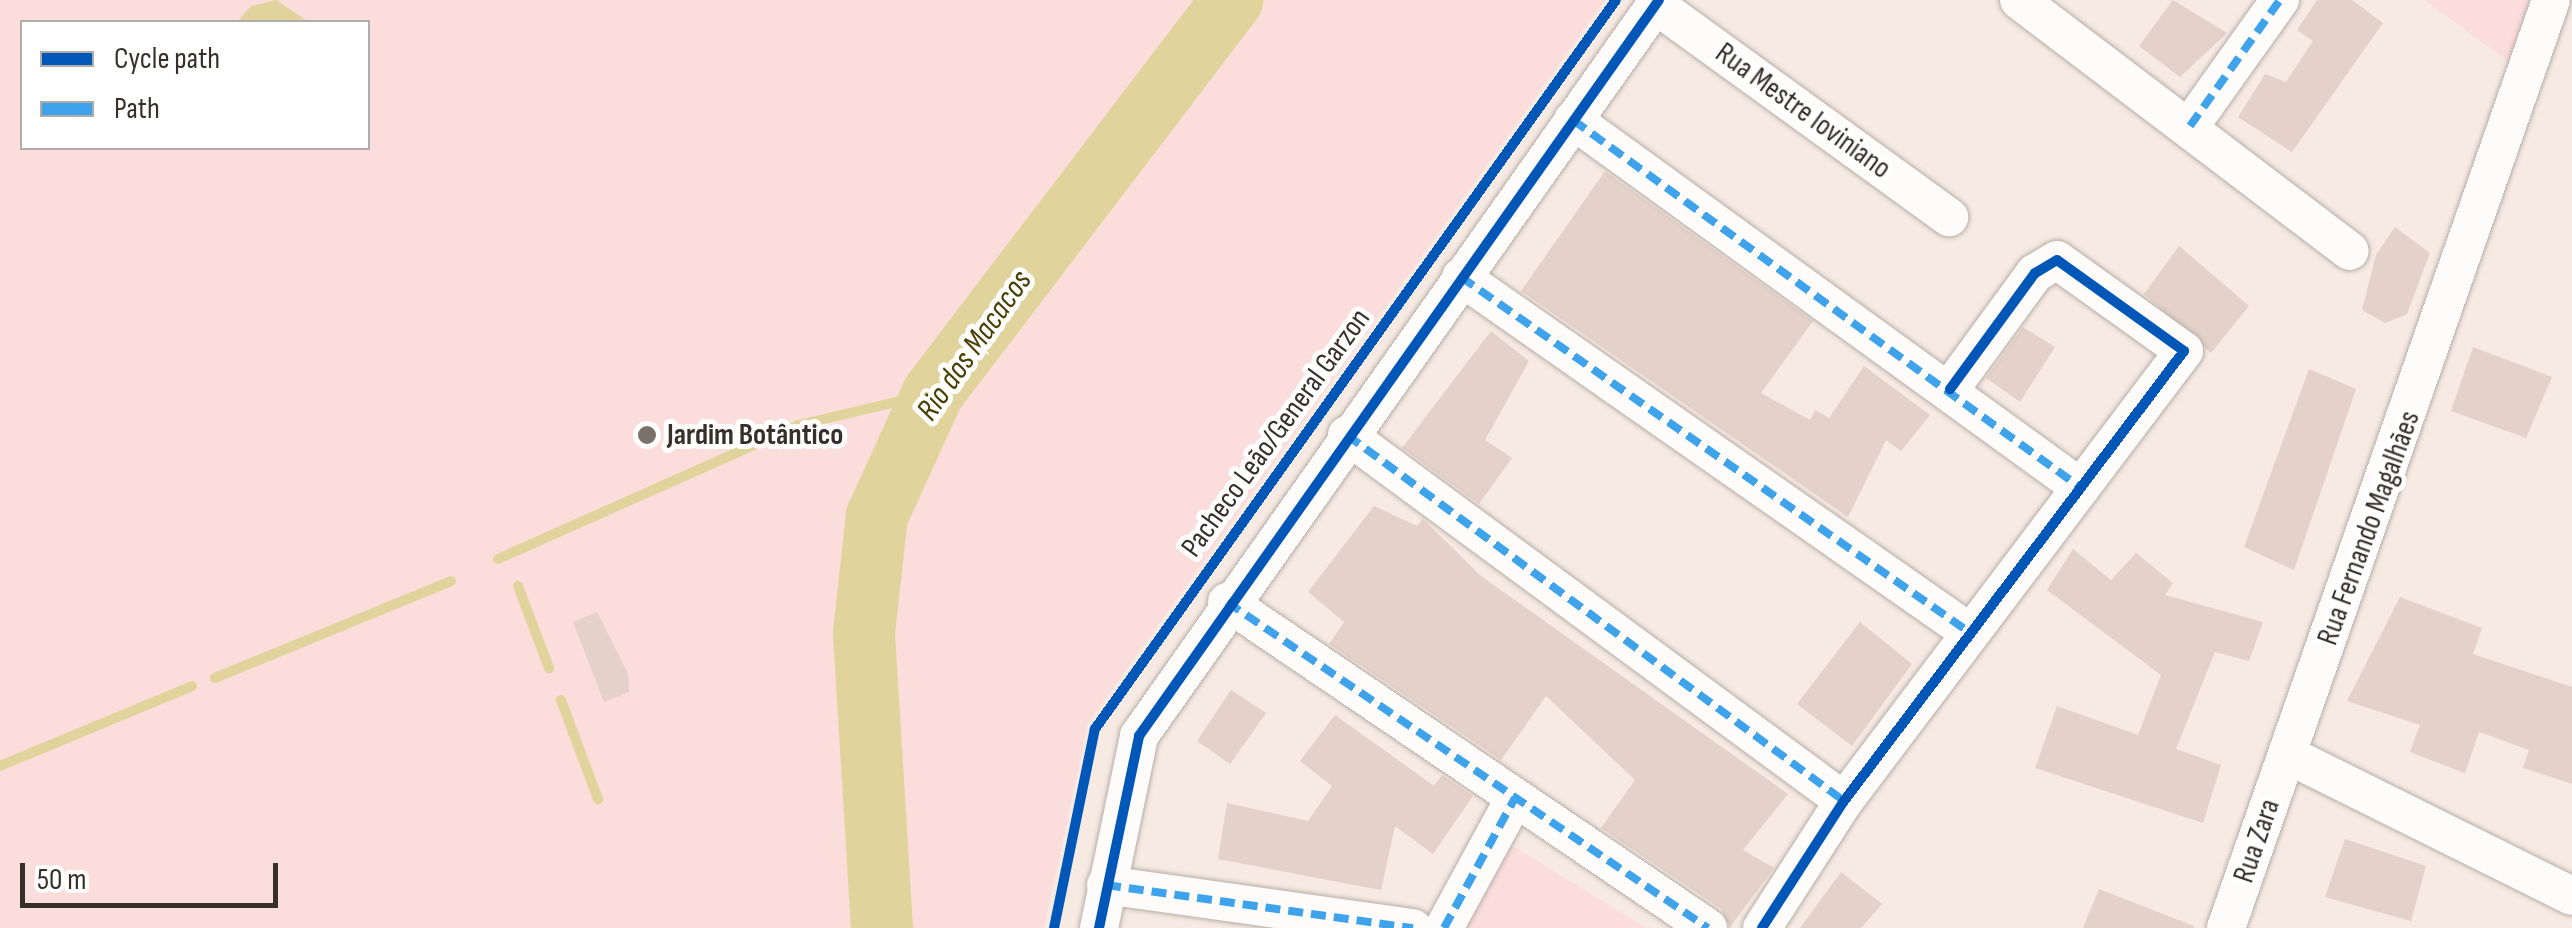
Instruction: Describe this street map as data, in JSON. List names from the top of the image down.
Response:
{
  "streets": {
    "street": ["Rua Mestre Ioviniano", "Rua Fernando Magalhães", "Rua Zara"],
    "cycle path": ["Pacheco Leão/General Garzon"]
  },
  "crossings": [
    ["Rua Fernando Magalhães", "Rua Zara"]
  ],
  "water": ["Rio dos Macacos"],
  "places": ["Jardim Botântico"],
  "legend": ["Cycle path", "Path"],
  "scale_bar": "50 m"
}
